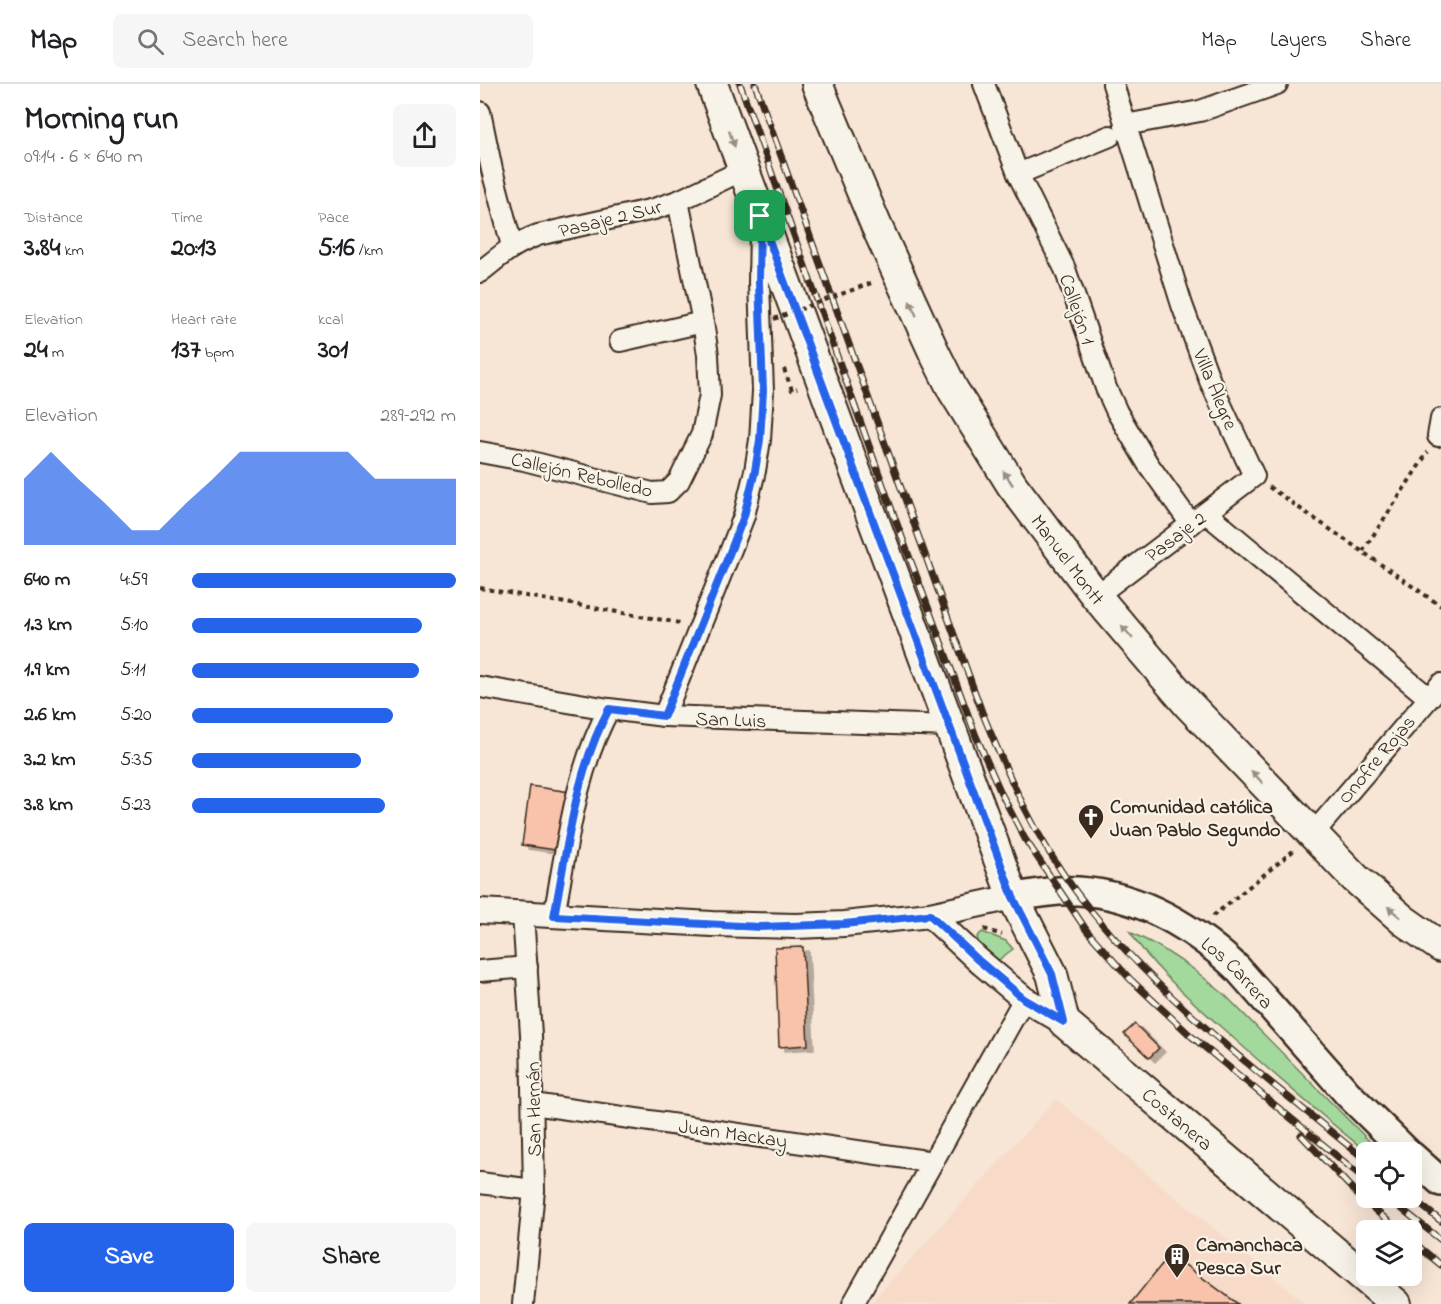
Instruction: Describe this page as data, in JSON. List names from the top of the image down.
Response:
{
  "streets": {
    "main road": ["Manuel Montt", "Los Carrera", "Costanera"],
    "street": [
      "Pasaje 2 Sur",
      "Callejón 1",
      "Villa Alegre",
      "Callejón Rebolledo",
      "Pasaje 2",
      "San Luis",
      "Onofre Rojas",
      "San Hernán",
      "Juan Mackay"
    ]
  },
  "crossings": [
    ["Pasaje 2 Sur", "Callejón Rebolledo"],
    ["Callejón 1", "Pasaje 2"],
    ["Callejón 1", "Onofre Rojas"],
    ["Villa Alegre", "Pasaje 2"],
    ["Pasaje 2", "Manuel Montt"],
    ["Manuel Montt", "Onofre Rojas"],
    ["San Hernán", "Juan Mackay"]
  ],
  "places": {
    "church": ["Comunidad católica Juan Pablo Segundo"],
    "building": ["Camanchaca Pesca Sur"]
  },
  "page": {
    "header": "Map",
    "search": "Search here",
    "nav": ["Map", "Layers", "Share"],
    "heading": ["Morning run", "09:14 · 6 × 640 m"],
    "stats": [
      ["Distance", "3.84 km"],
      ["Time", "20:13"],
      ["Pace", "5:16 /km"],
      ["Elevation", "24 m"],
      ["Heart rate", "137 bpm"],
      ["kcal", "301"]
    ],
    "chart": ["Elevation", "289–292 m"],
    "list": [
      {
        "name": "640 m",
        "note": "4:59"
      },
      {
        "name": "1.3 km",
        "note": "5:10"
      },
      {
        "name": "1.9 km",
        "note": "5:11"
      },
      {
        "name": "2.6 km",
        "note": "5:20"
      },
      {
        "name": "3.2 km",
        "note": "5:35"
      },
      {
        "name": "3.8 km",
        "note": "5:23"
      }
    ],
    "buttons": ["Save", "Share"]
  }
}
